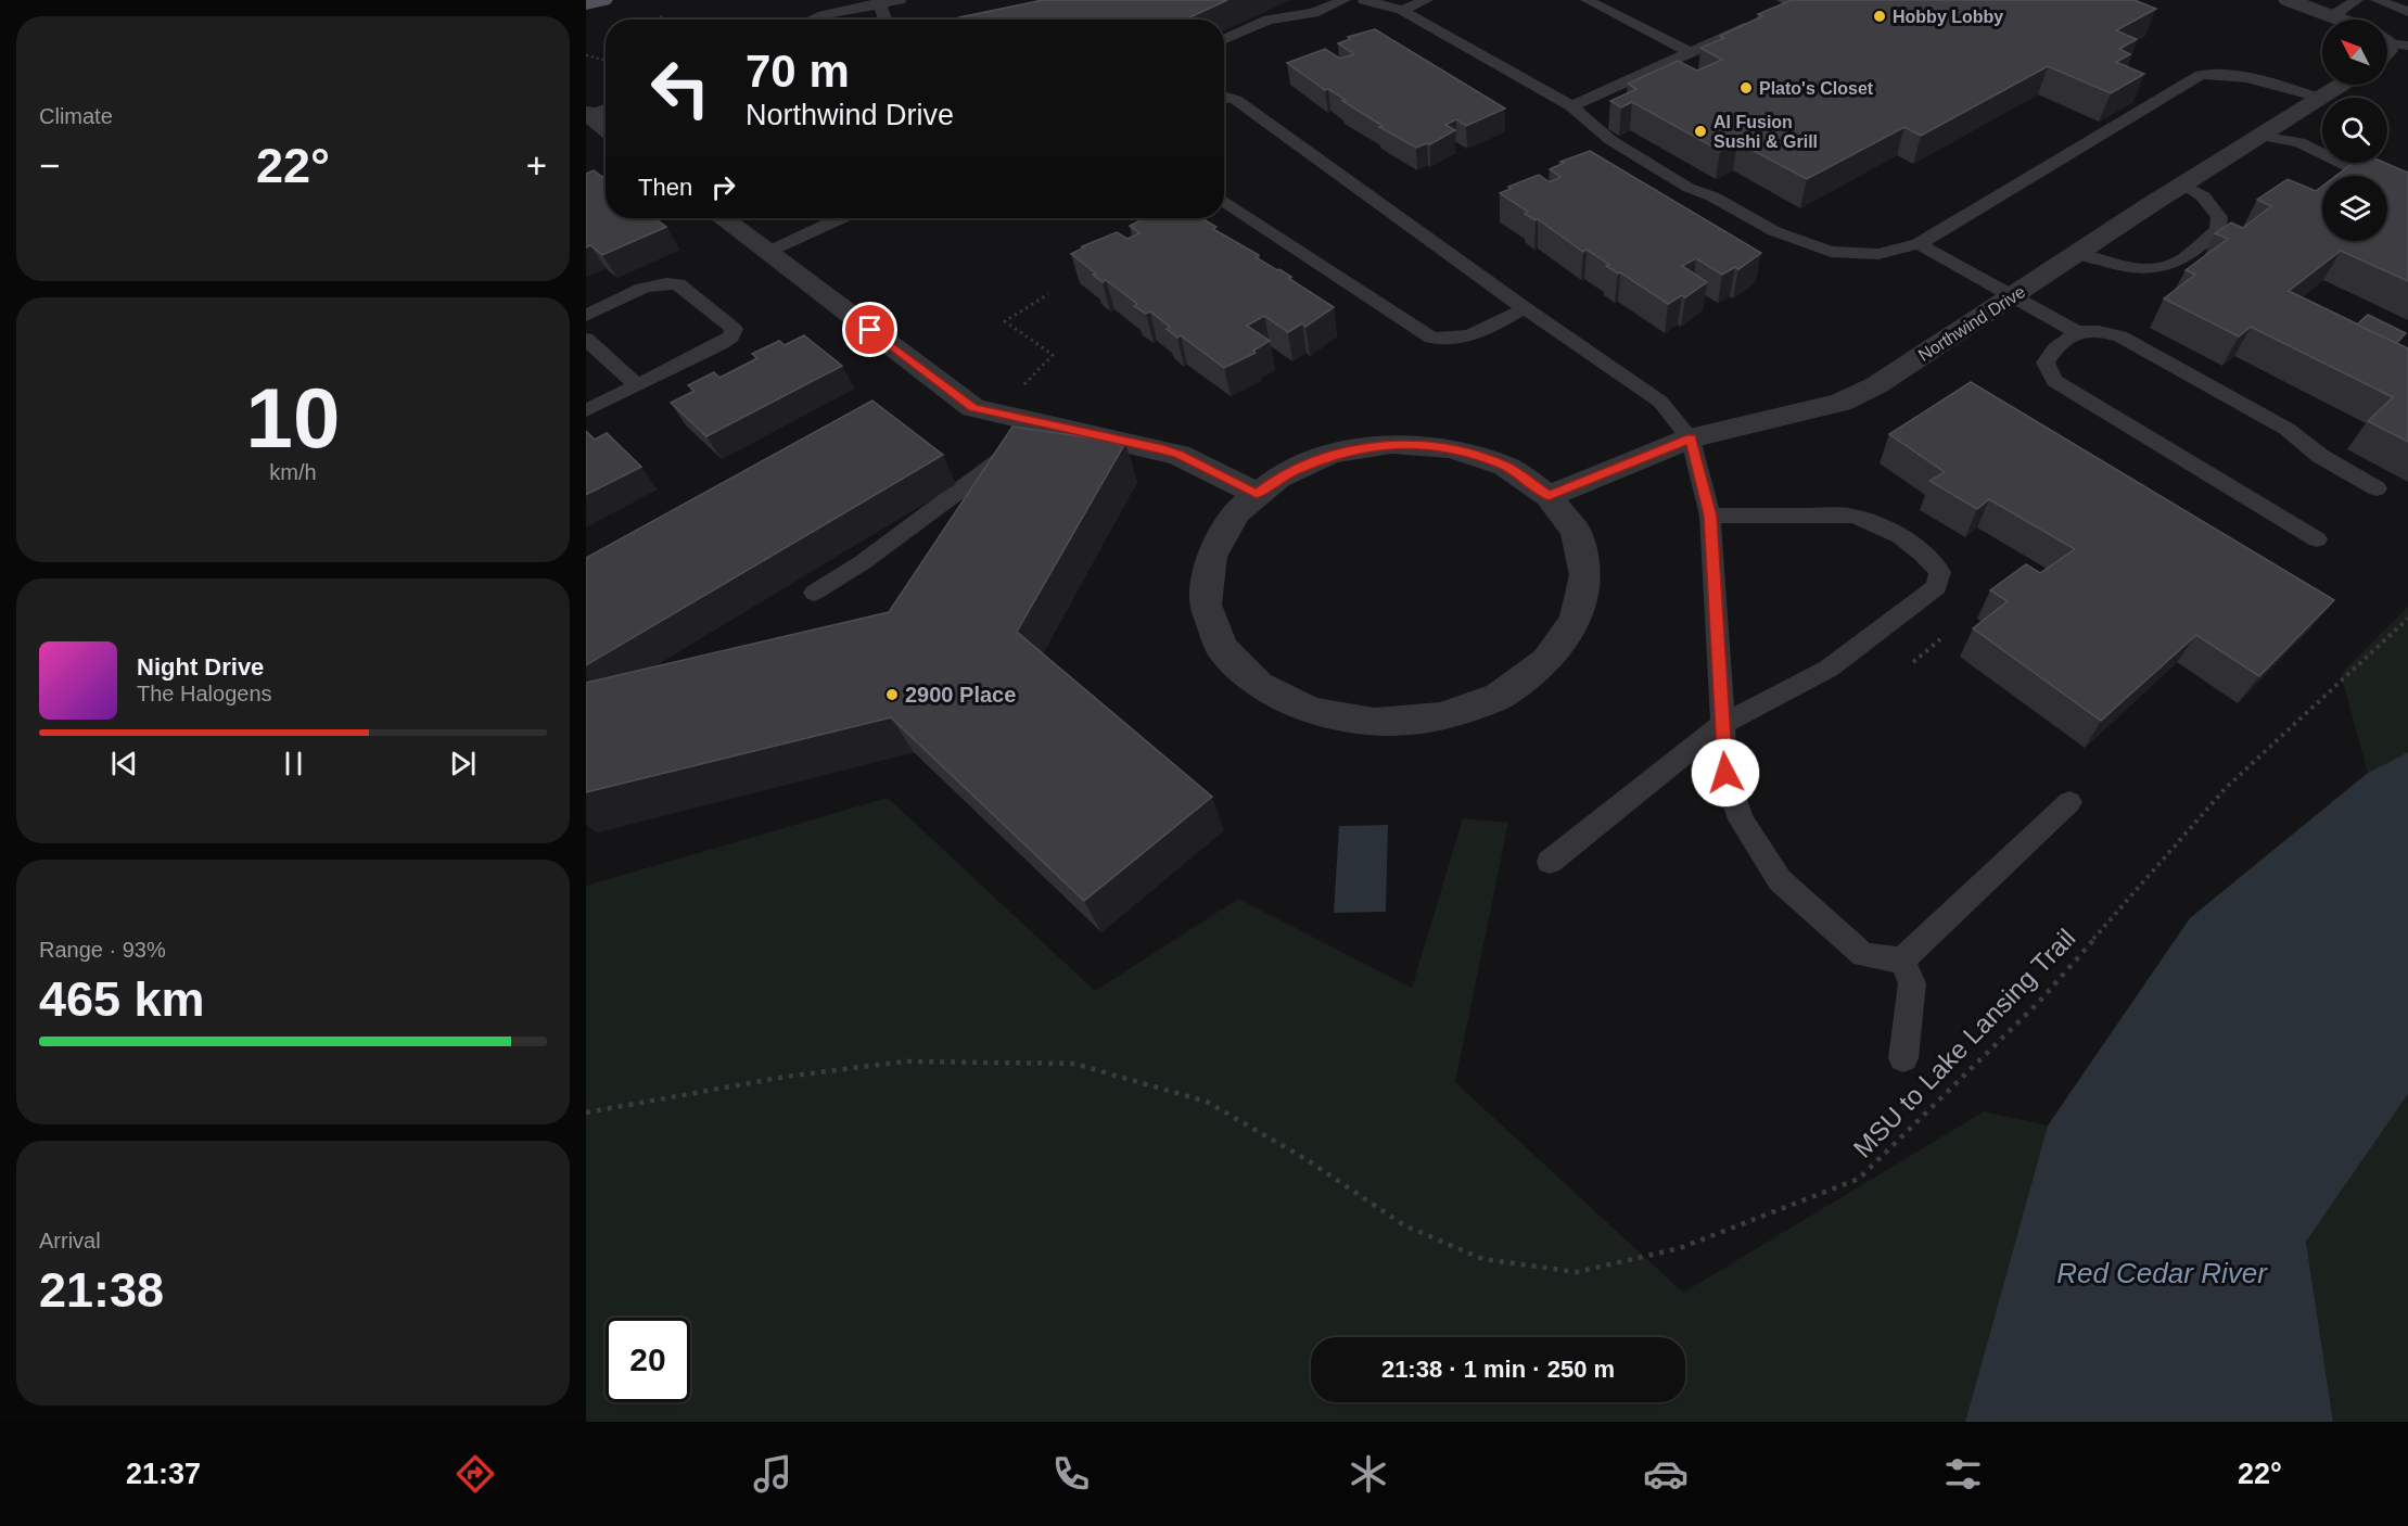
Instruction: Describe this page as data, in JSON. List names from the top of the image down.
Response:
{
  "streets": {
    "street": ["Northwind Drive"],
    "path": ["MSU to Lake Lansing Trail"]
  },
  "water": ["Red Cedar River"],
  "places": [
    "Hobby Lobby",
    "Plato's Closet",
    "AI Fusion Sushi & Grill",
    "2900 Place"
  ],
  "north": "top left",
  "page": {
    "tile": [
      "Climate",
      ["10", "km/h"],
      ["Range · 93%", "465 km"],
      ["Arrival", "21:38"]
    ],
    "turn": ["70 m", "Northwind Drive"],
    "heat": ["−", "22°", "+"],
    "then": "Then",
    "song": ["Night Drive", "The Halogens"],
    "limit": "20",
    "trip": "21:38 · 1 min · 250 m",
    "tabs": ["21:37", "22°"]
  }
}
